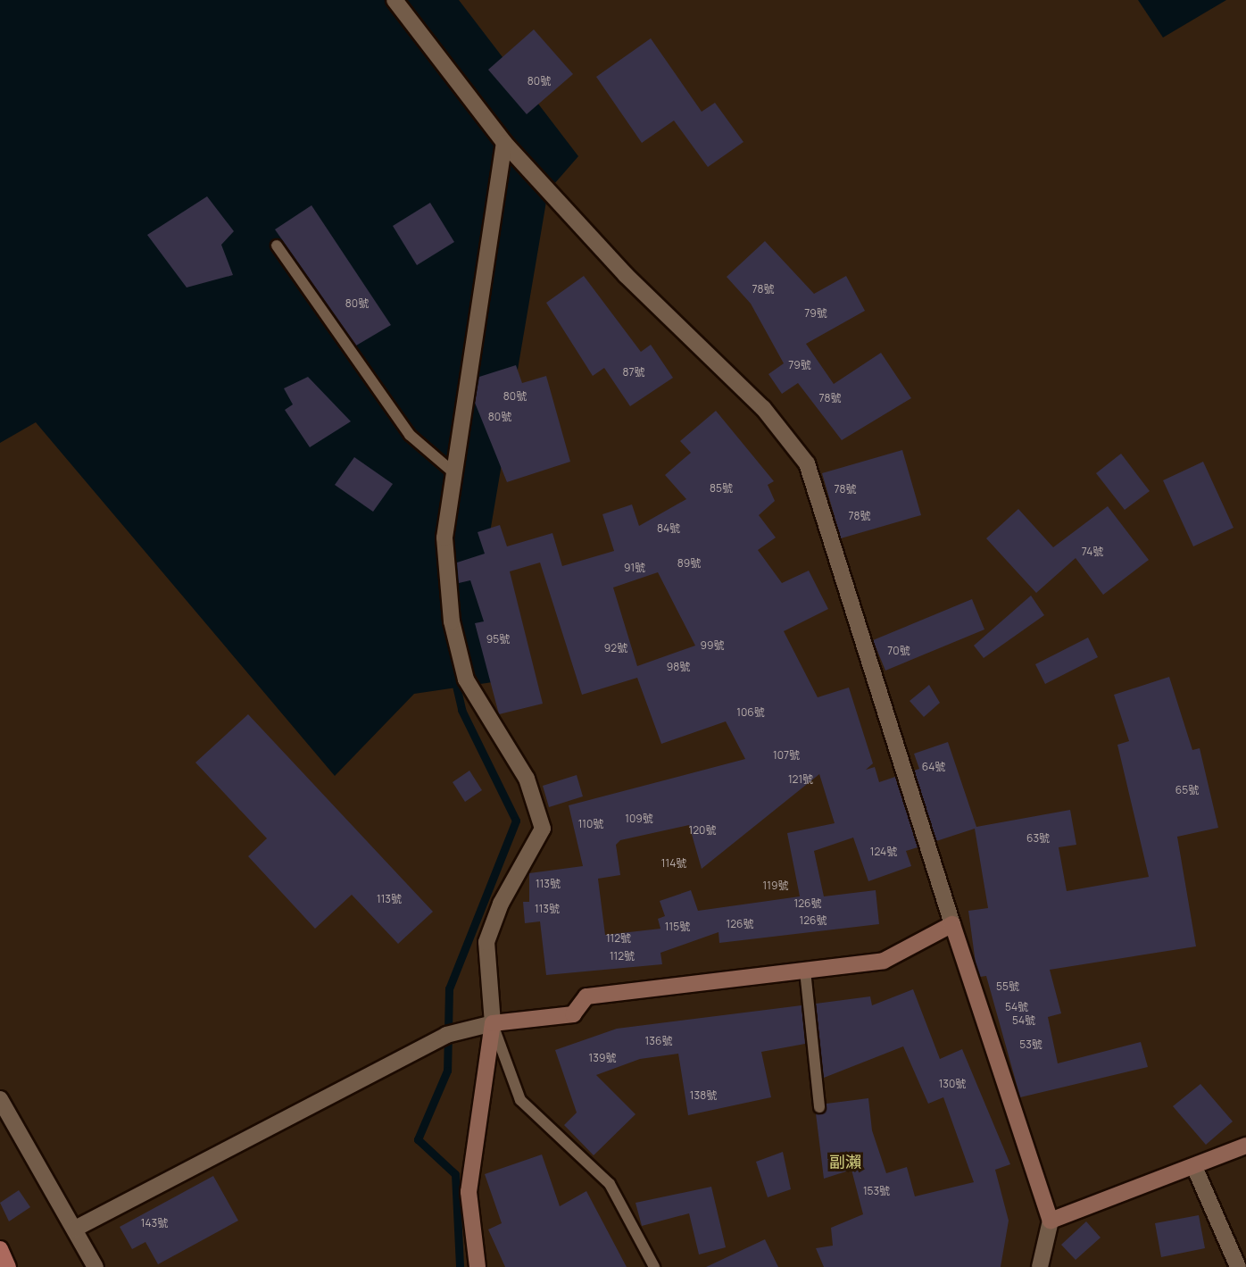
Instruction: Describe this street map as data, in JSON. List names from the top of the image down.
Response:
{
  "districts": ["副瀨"],
  "house_numbers": [
    "80號",
    "78號",
    "80號",
    "79號",
    "79號",
    "87號",
    "80號",
    "78號",
    "80號",
    "85號",
    "78號",
    "78號",
    "84號",
    "74號",
    "89號",
    "91號",
    "95號",
    "99號",
    "92號",
    "70號",
    "98號",
    "106號",
    "107號",
    "64號",
    "121號",
    "65號",
    "109號",
    "110號",
    "120號",
    "63號",
    "124號",
    "114號",
    "113號",
    "119號",
    "113號",
    "126號",
    "113號",
    "126號",
    "126號",
    "115號",
    "112號",
    "112號",
    "55號",
    "54號",
    "54號",
    "136號",
    "53號",
    "139號",
    "130號",
    "138號",
    "153號",
    "143號"
  ]
}
